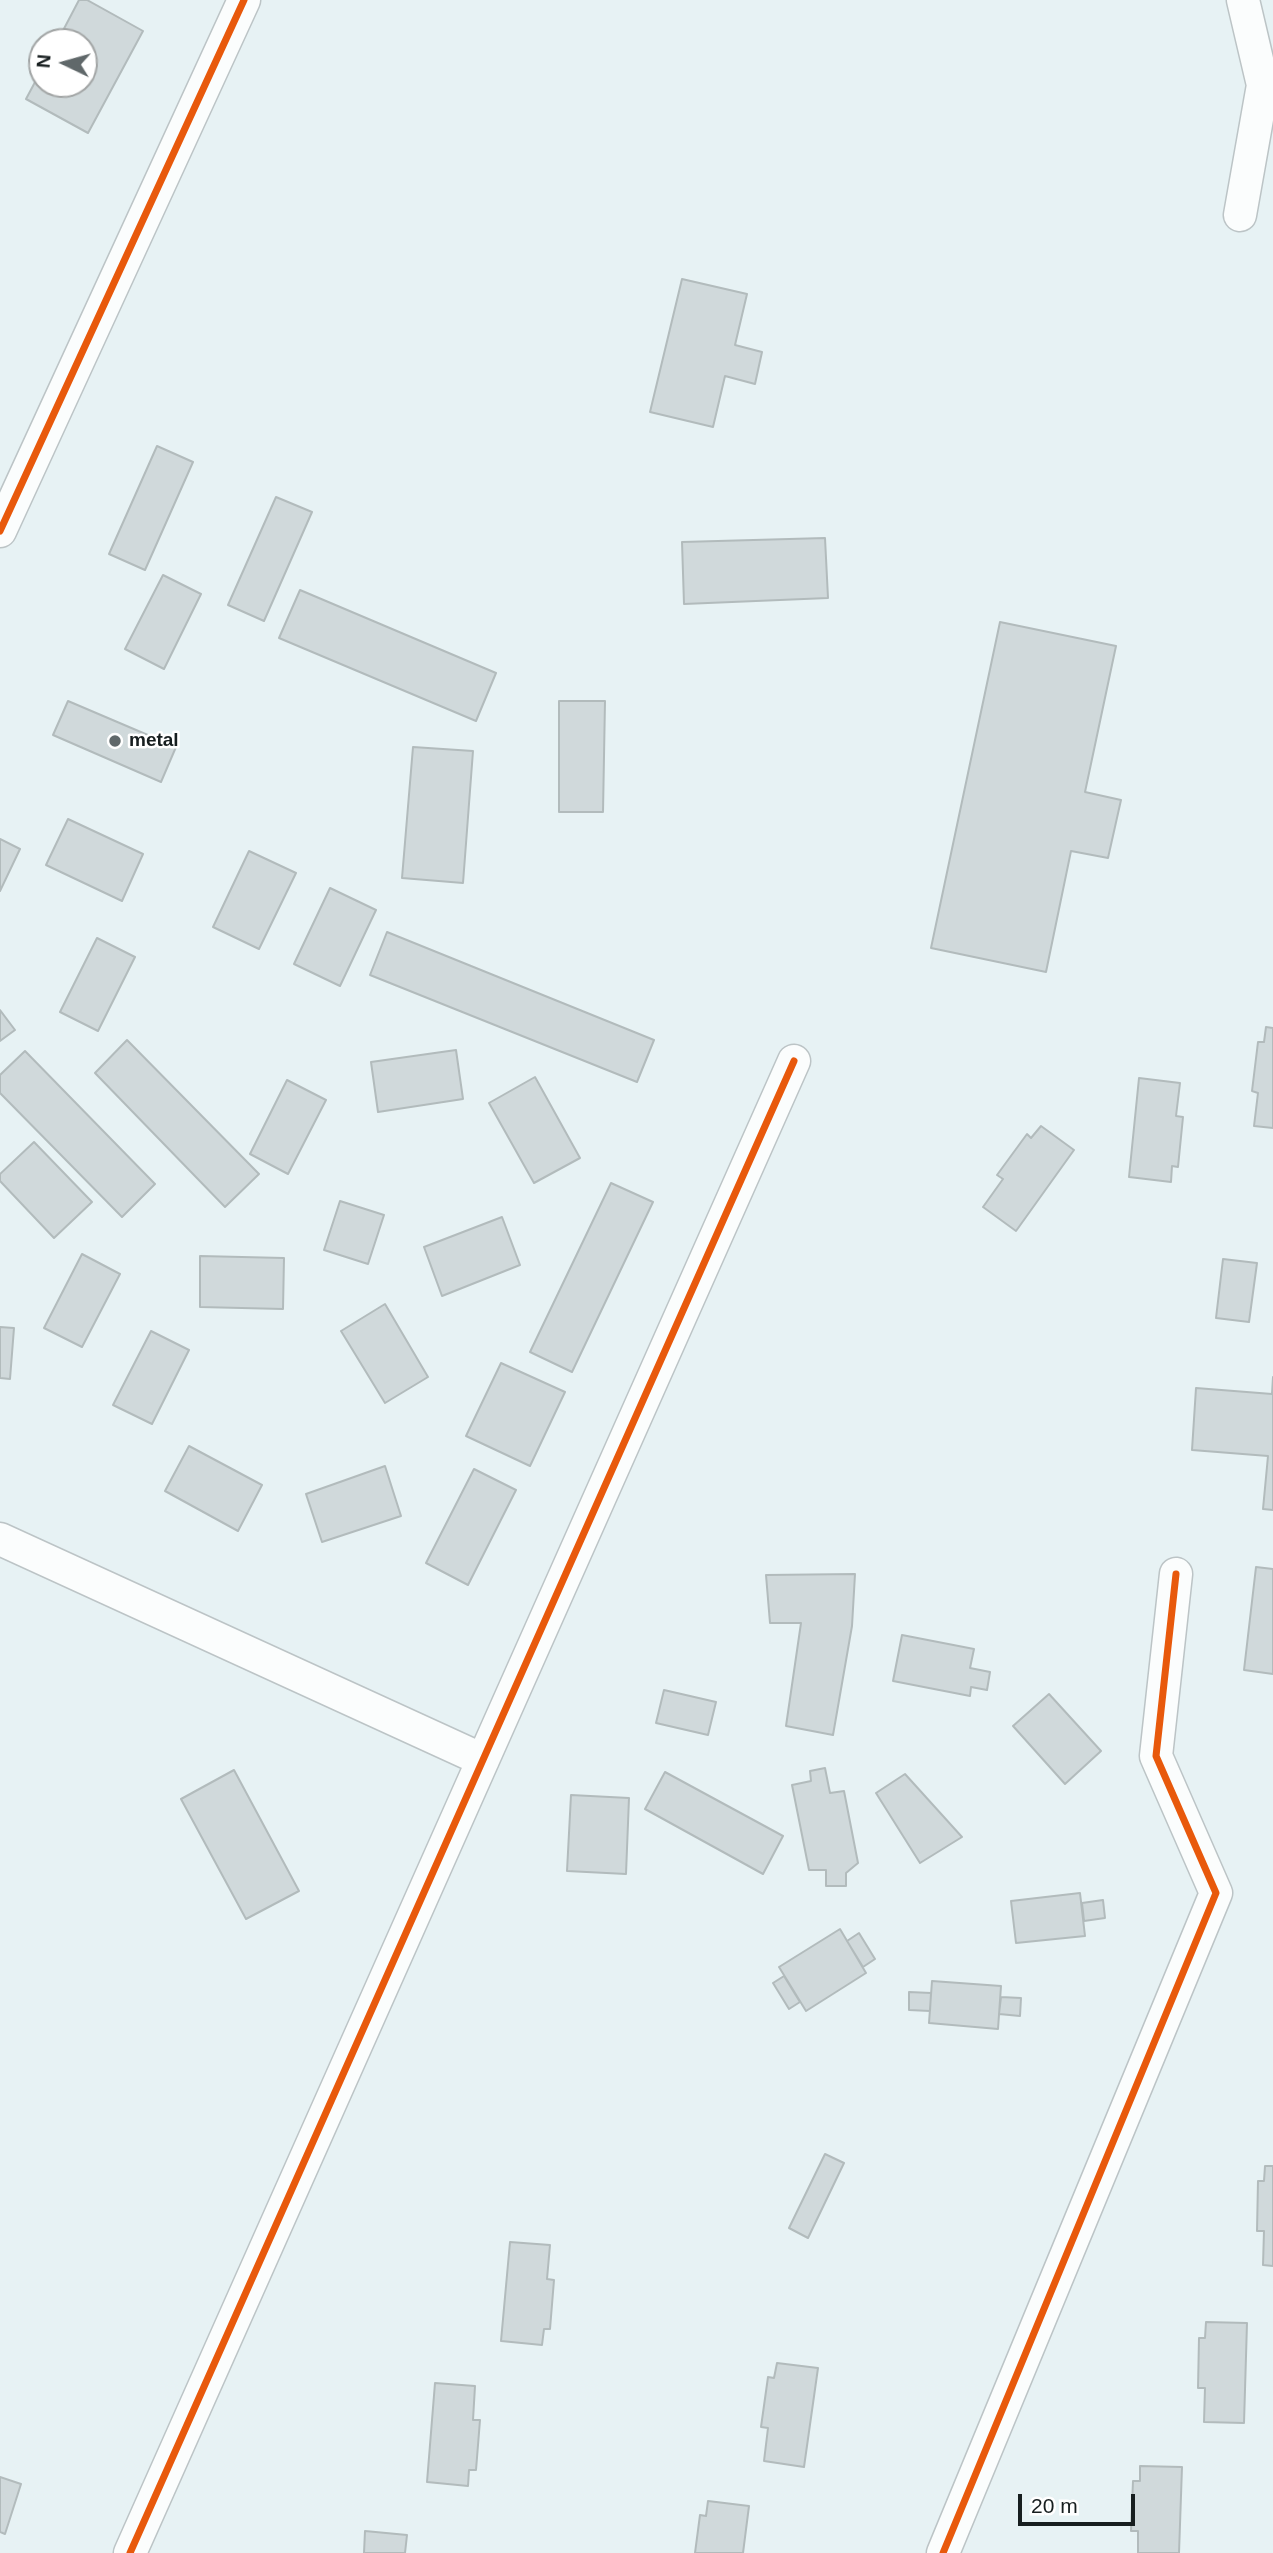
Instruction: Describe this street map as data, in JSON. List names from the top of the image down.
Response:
{
  "places": ["metal"],
  "scale_bar": "20 m",
  "north": "left"
}
